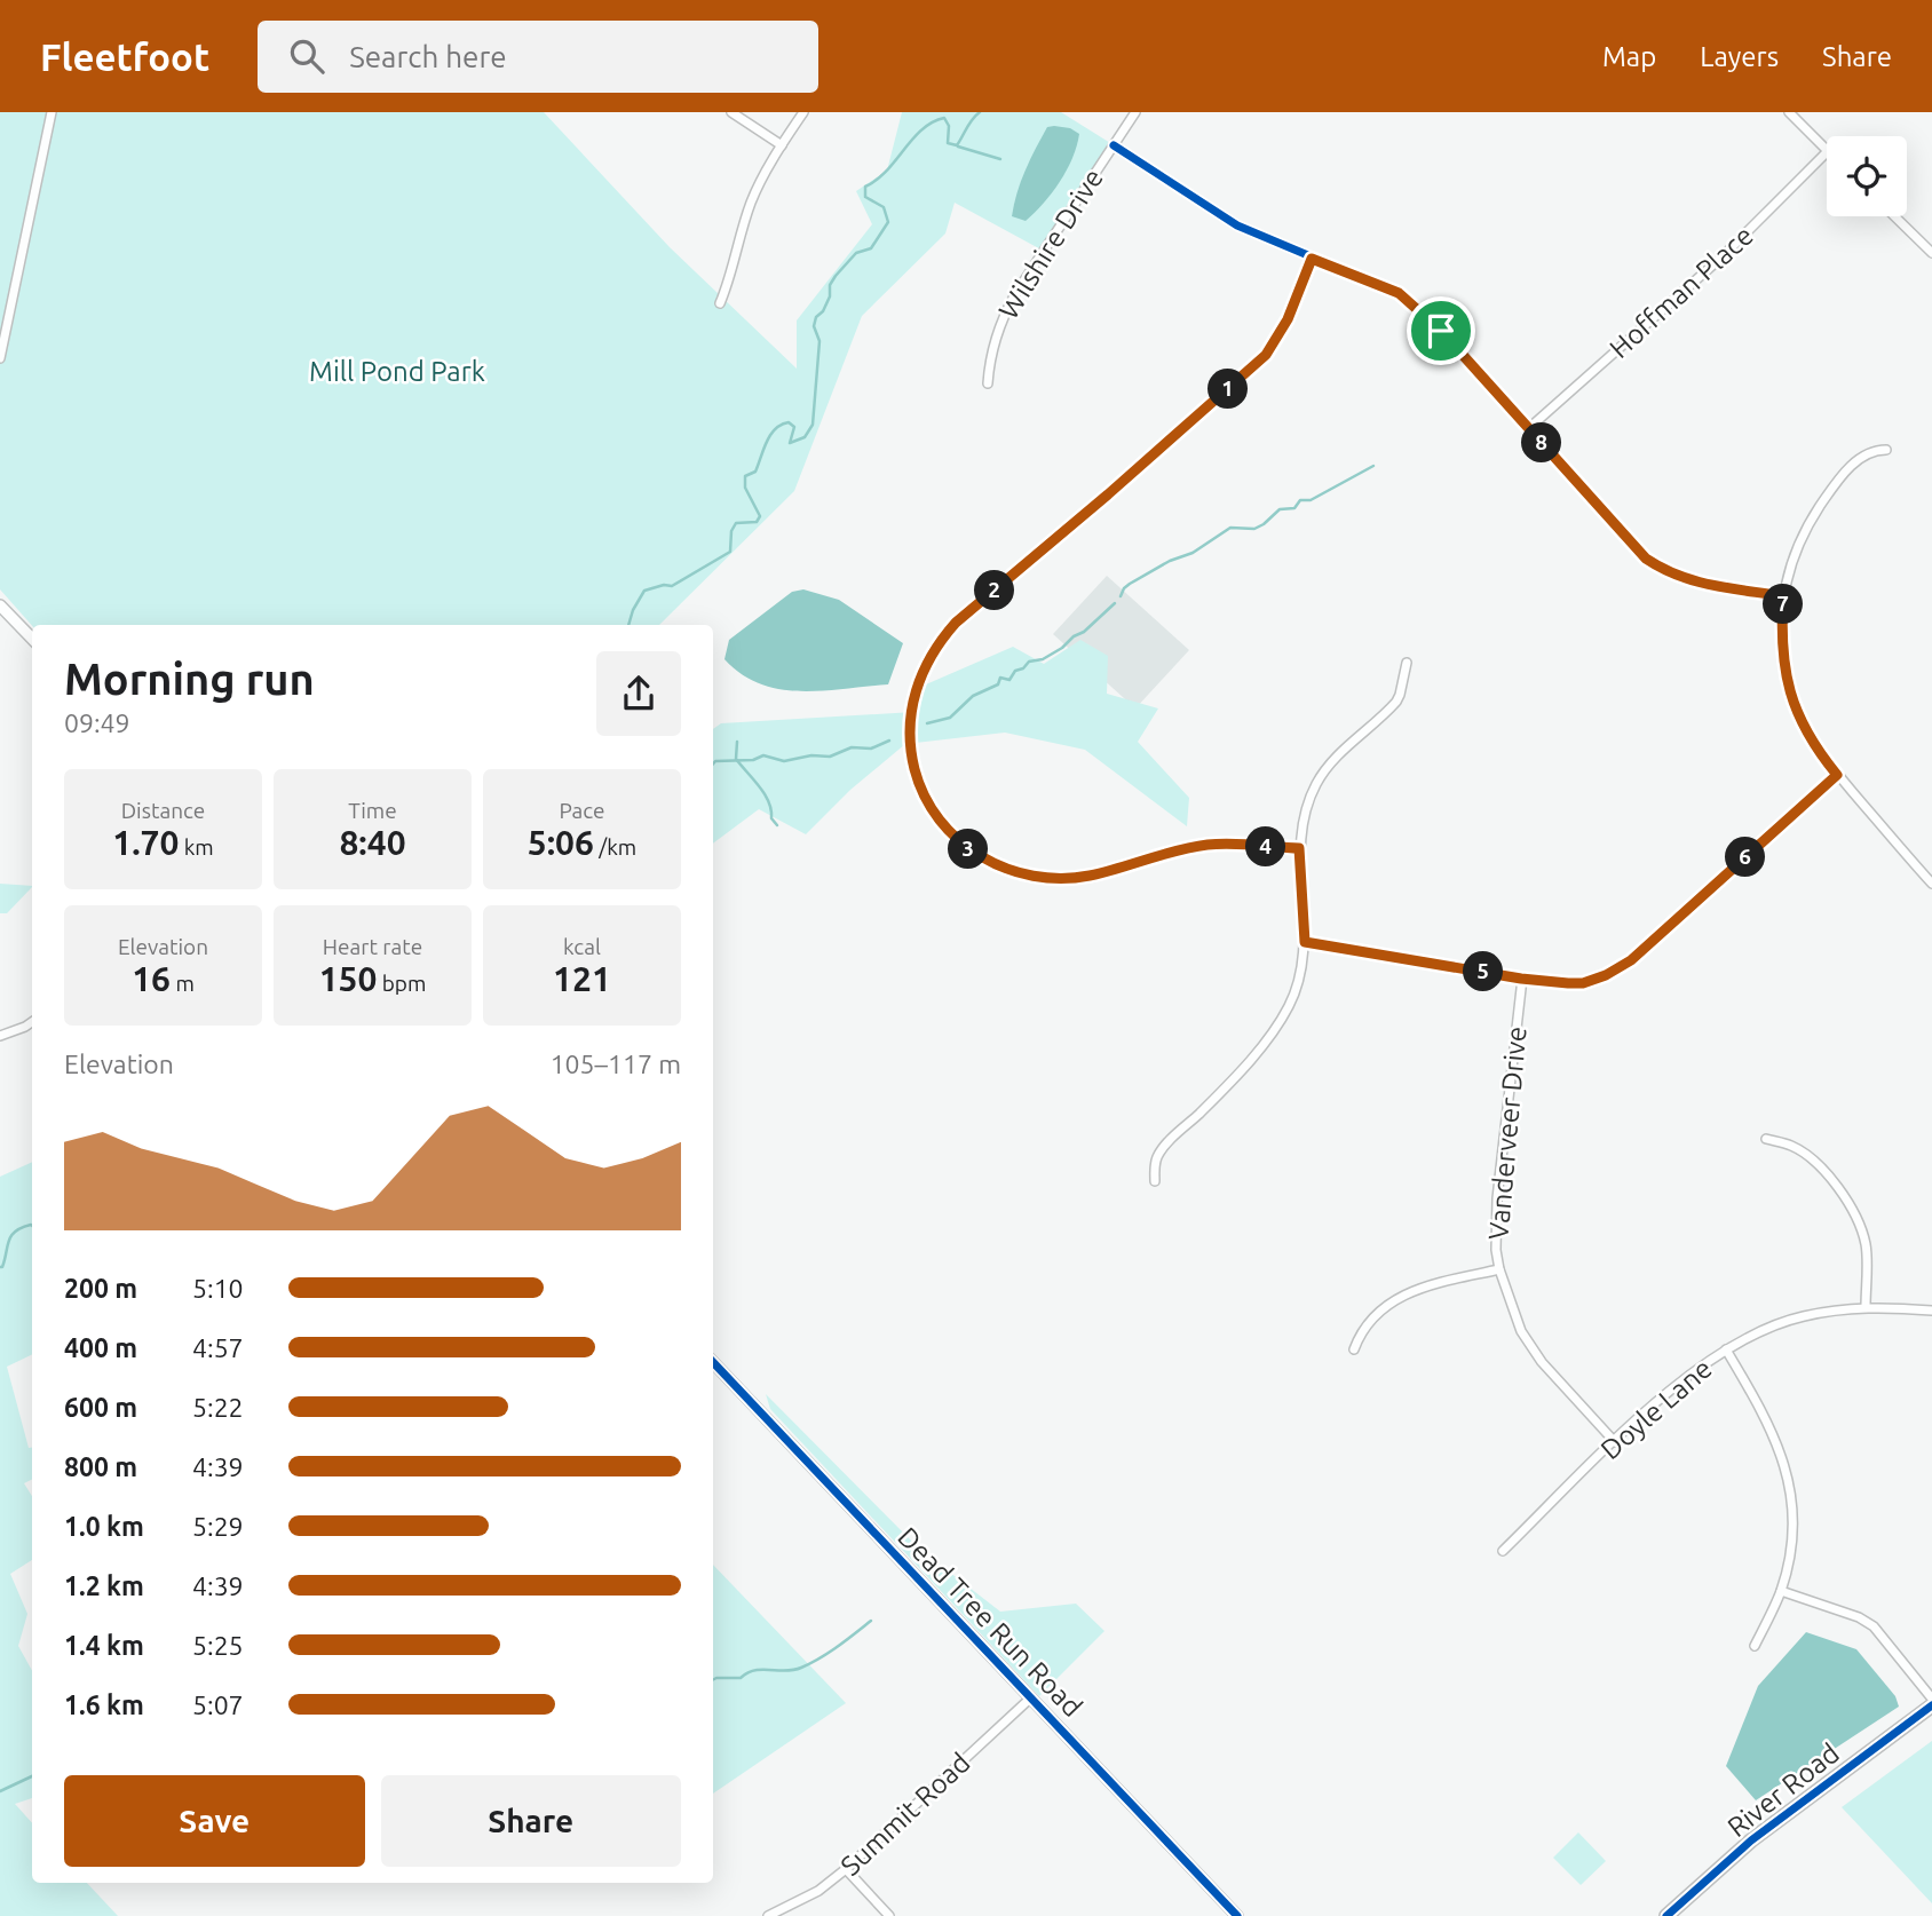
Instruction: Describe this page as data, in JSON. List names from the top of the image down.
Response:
{
  "streets": {
    "main road": ["River Road"],
    "street": [
      "Wilshire Drive",
      "Hoffman Place",
      "Vanderveer Drive",
      "Doyle Lane",
      "Dead Tree Run Road",
      "Summit Road"
    ]
  },
  "crossings": [
    ["Vanderveer Drive", "Doyle Lane"],
    ["Dead Tree Run Road", "Summit Road"]
  ],
  "parks": ["Mill Pond Park"],
  "page": {
    "header": "Fleetfoot",
    "search": "Search here",
    "nav": ["Map", "Layers", "Share"],
    "pins": [
      "1",
      "8",
      "2",
      "7",
      "4",
      "3",
      "6",
      "5"
    ],
    "heading": ["Morning run", "09:49"],
    "stats": [
      ["Distance", "1.70 km"],
      ["Time", "8:40"],
      ["Pace", "5:06 /km"],
      ["Elevation", "16 m"],
      ["Heart rate", "150 bpm"],
      ["kcal", "121"]
    ],
    "chart": ["Elevation", "105–117 m"],
    "list": [
      {
        "name": "200 m",
        "note": "5:10"
      },
      {
        "name": "400 m",
        "note": "4:57"
      },
      {
        "name": "600 m",
        "note": "5:22"
      },
      {
        "name": "800 m",
        "note": "4:39"
      },
      {
        "name": "1.0 km",
        "note": "5:29"
      },
      {
        "name": "1.2 km",
        "note": "4:39"
      },
      {
        "name": "1.4 km",
        "note": "5:25"
      },
      {
        "name": "1.6 km",
        "note": "5:07"
      }
    ],
    "buttons": ["Save", "Share"]
  }
}
